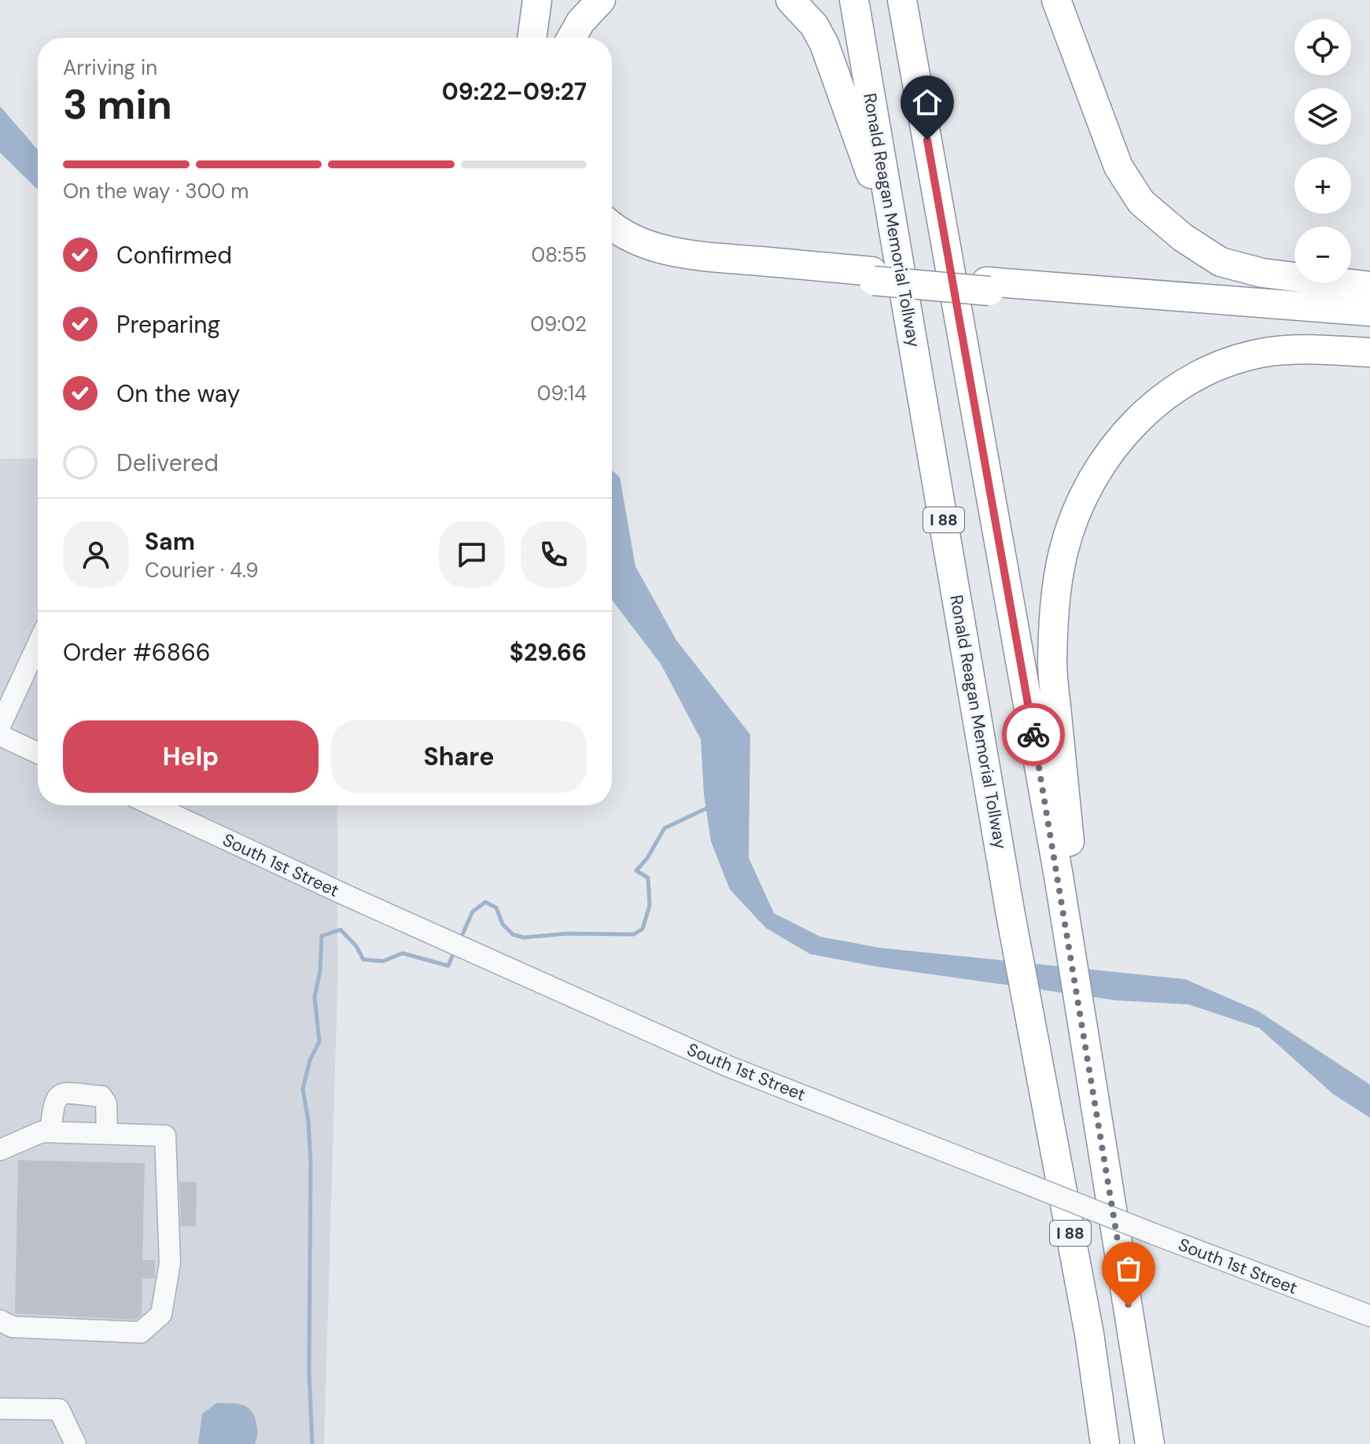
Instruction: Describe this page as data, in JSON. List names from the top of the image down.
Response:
{
  "streets": {
    "highway": ["Ronald Reagan Memorial Tollway", "I 88"],
    "street": ["South 1st Street"]
  },
  "page": {
    "map_buttons": ["+", "−"],
    "heading": ["3 min", "Arriving in", "09:22–09:27"],
    "panel": [
      "Sam",
      "Courier · 4.9",
      "Order #6866",
      "$29.66"
    ],
    "bar": "On the way · 300 m",
    "list": [
      ["Confirmed", "08:55"],
      ["Preparing", "09:02"],
      ["On the way", "09:14"],
      "Delivered"
    ],
    "buttons": ["Help", "Share"]
  }
}
